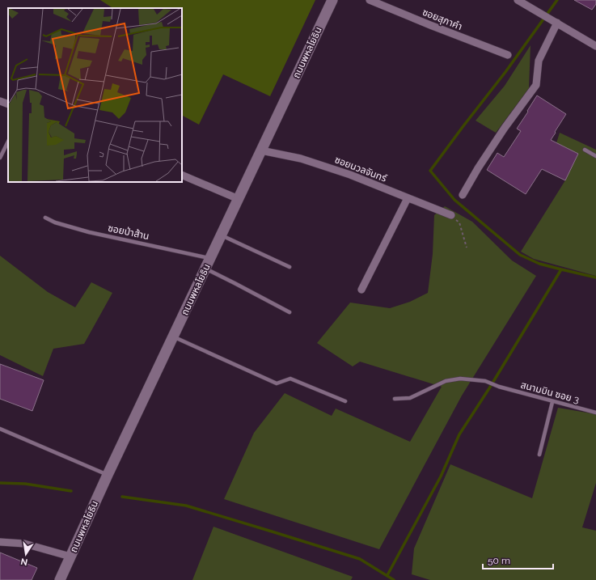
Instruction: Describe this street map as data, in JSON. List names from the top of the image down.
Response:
{
  "streets": {
    "main road": ["ถนนพหลโยธิน"],
    "street": ["ซอยสุภาคำ", "ซอยนวลจันทร์"],
    "lane": ["ซอยป่าส้าน", "สนามบิน ซอย 3"]
  },
  "crossings": [
    ["ถนนพหลโยธิน", "ซอยนวลจันทร์"],
    ["ถนนพหลโยธิน", "ซอยป่าส้าน"]
  ],
  "scale_bar": "50 m",
  "north": "bottom"
}
